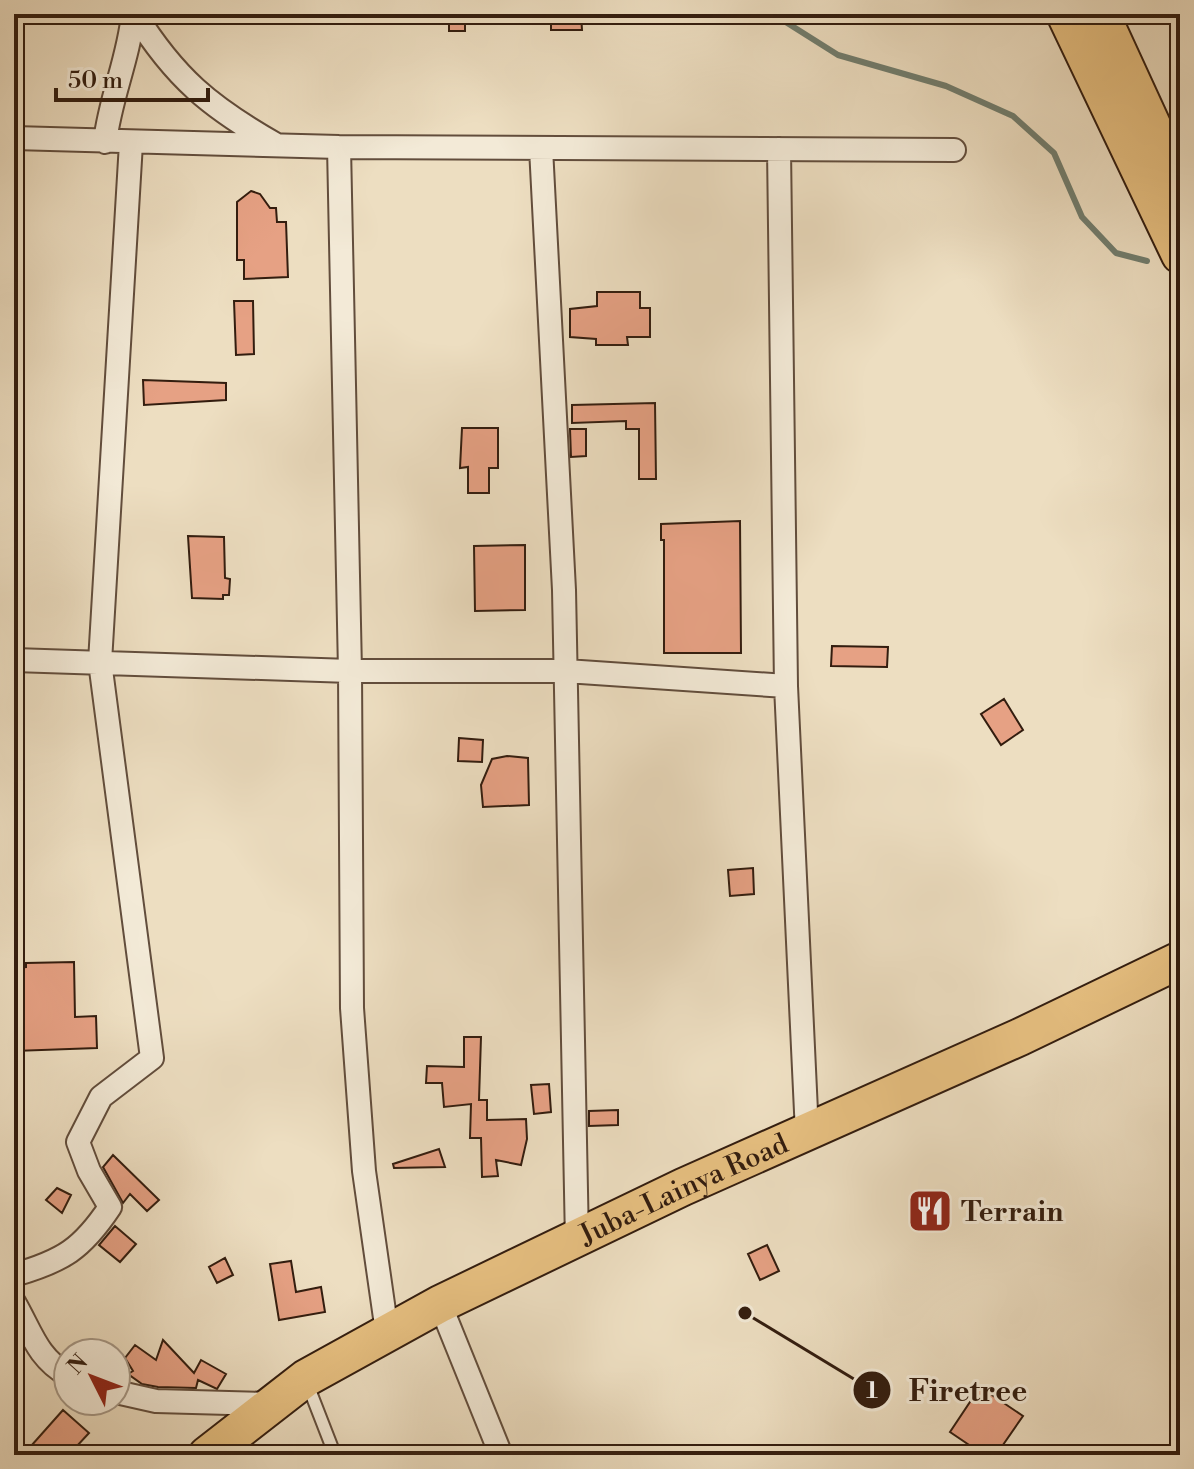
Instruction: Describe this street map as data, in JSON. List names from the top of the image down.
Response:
{
  "streets": {
    "main road": ["Juba-Lainya Road"]
  },
  "places": {
    "restaurant": ["Terrain"],
    "other": ["Firetree"]
  },
  "scale_bar": "50 m",
  "north": "top left"
}
